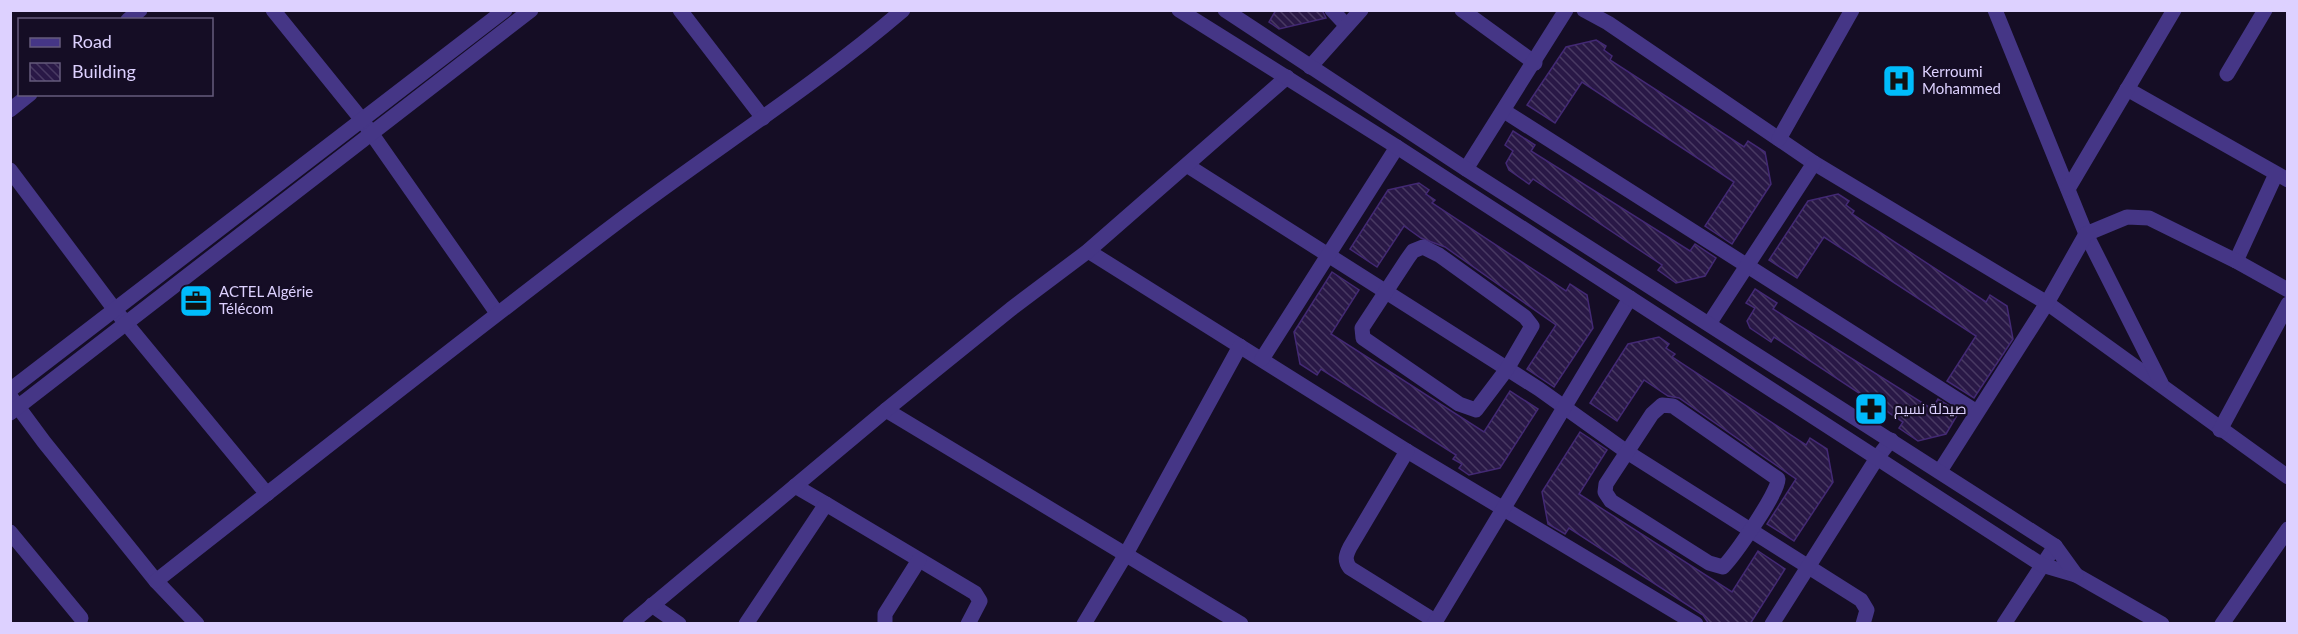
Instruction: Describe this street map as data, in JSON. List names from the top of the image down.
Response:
{
  "places": {
    "hospital": ["Kerroumi Mohammed"],
    "office": ["ACTEL Algérie Télécom"],
    "pharmacy": ["صيدلة نسيم"]
  },
  "legend": ["Road", "Building"]
}
